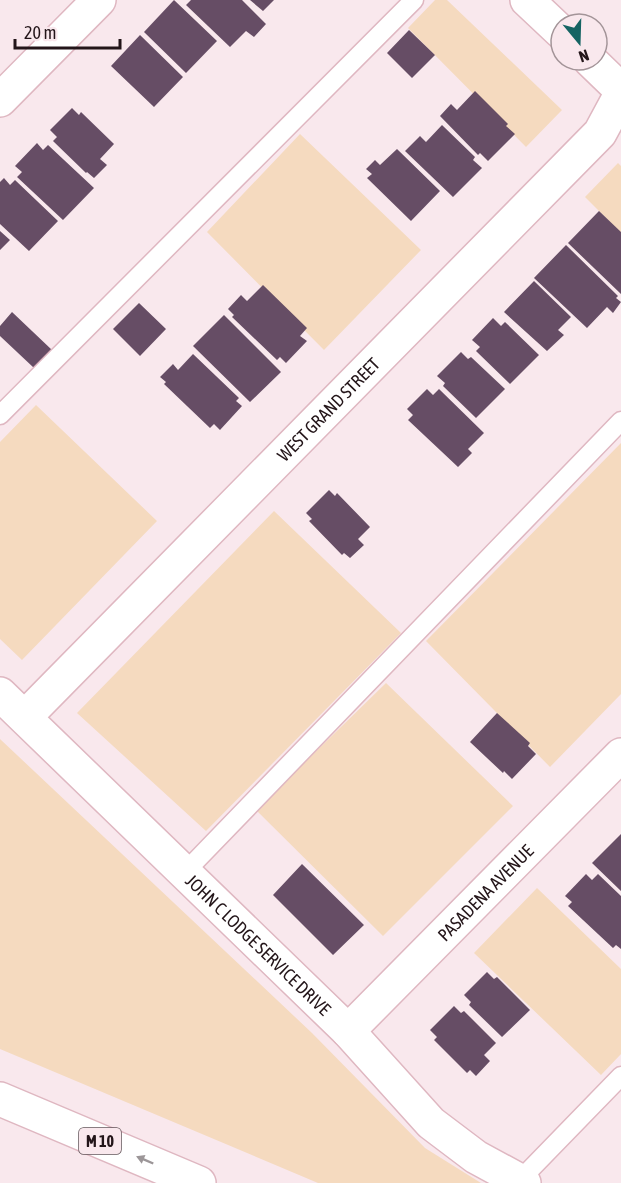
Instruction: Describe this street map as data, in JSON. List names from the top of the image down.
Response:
{
  "streets": {
    "main road": [
      "WEST GRAND STREET",
      "PASADENA AVENUE",
      "JOHN C LODGE SERVICE DRIVE",
      "M 10"
    ]
  },
  "crossings": [
    ["WEST GRAND STREET", "JOHN C LODGE SERVICE DRIVE"],
    ["PASADENA AVENUE", "JOHN C LODGE SERVICE DRIVE"]
  ],
  "scale_bar": "20 m",
  "north": "bottom"
}
